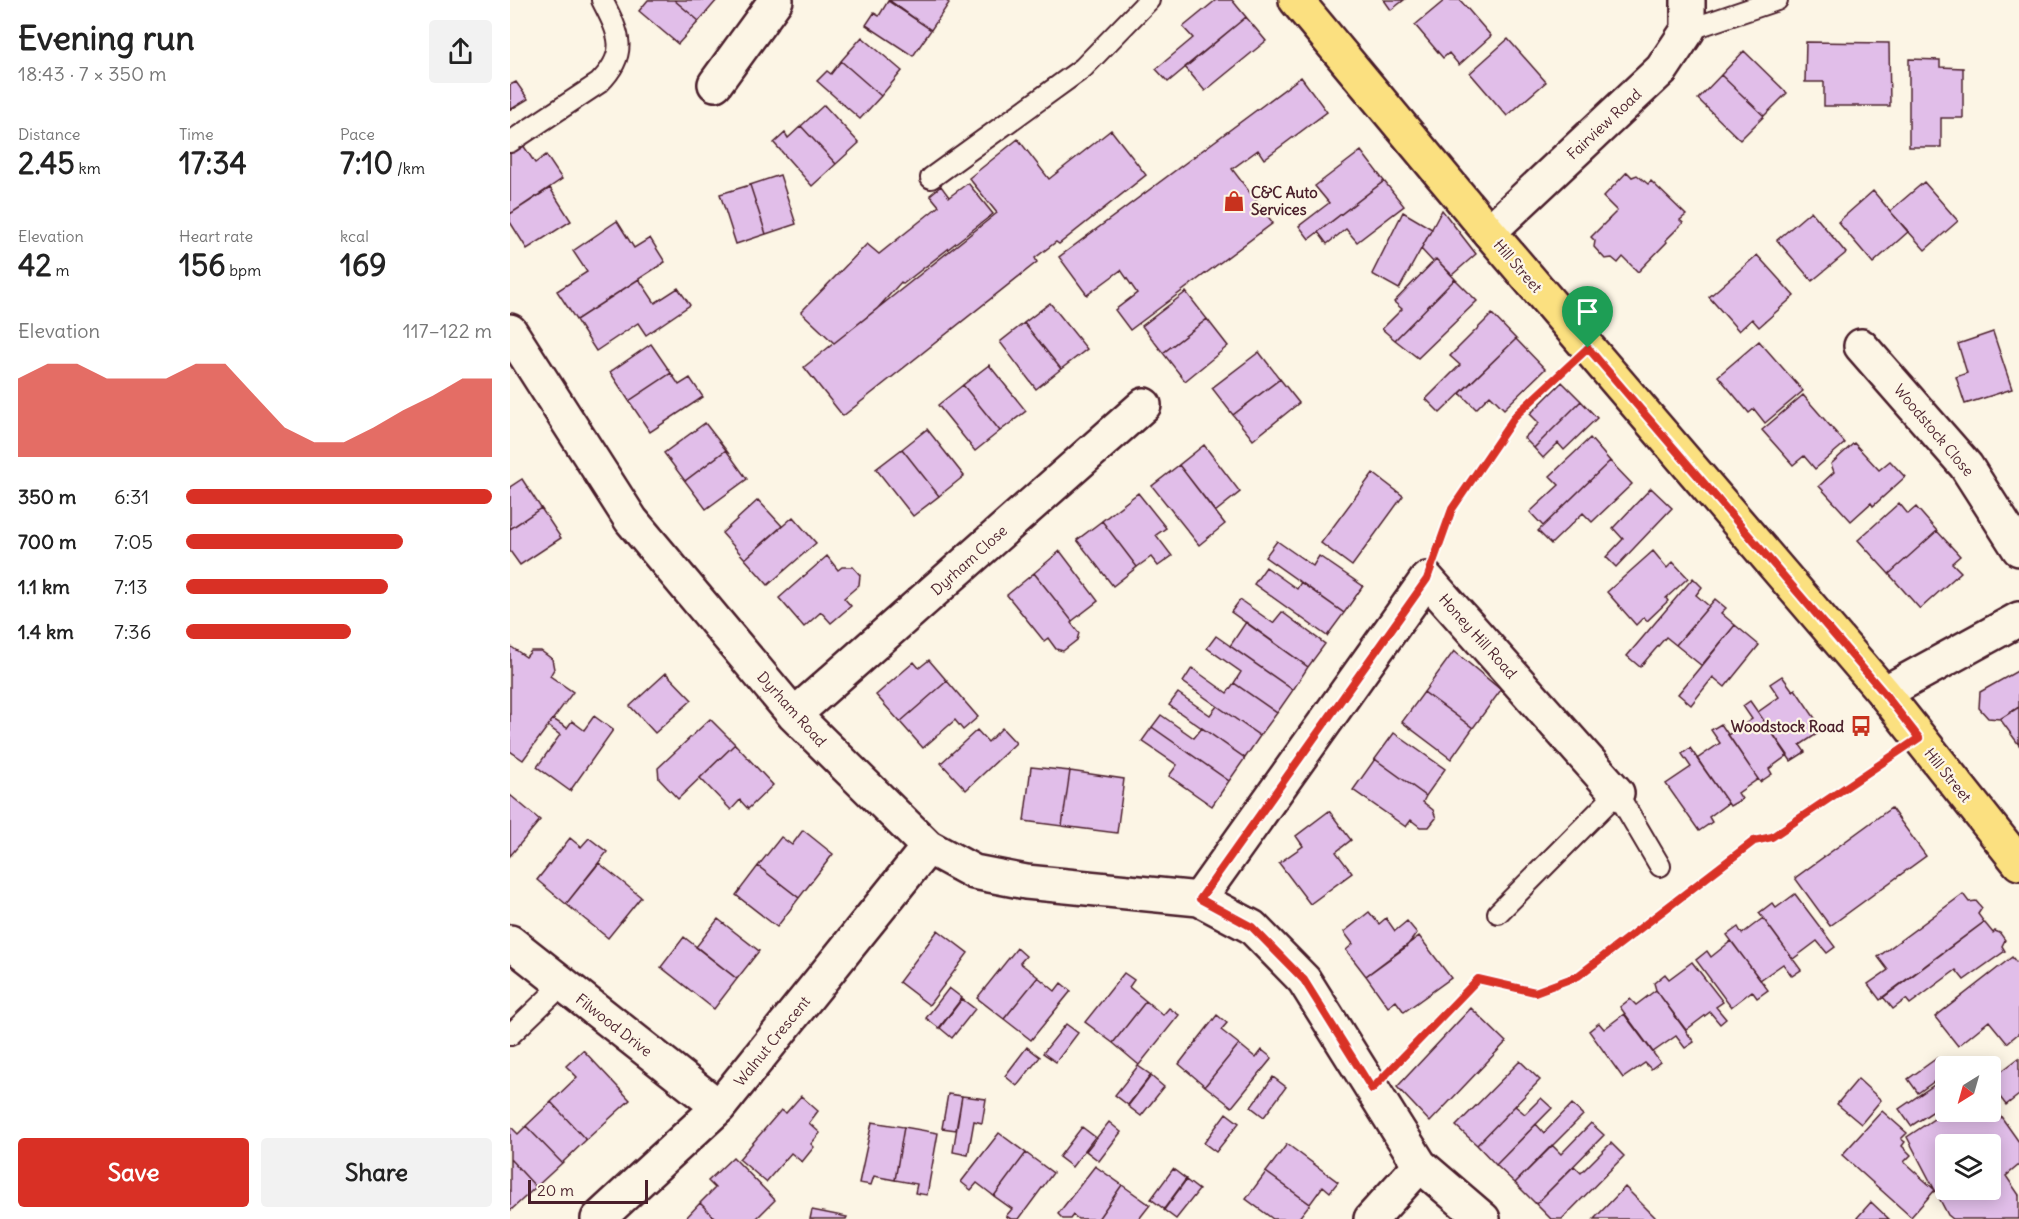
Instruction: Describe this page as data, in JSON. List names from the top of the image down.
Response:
{
  "streets": {
    "main road": ["Hill Street"],
    "street": [
      "Fairview Road",
      "Woodstock Close",
      "Dyrham Close",
      "Honey Hill Road",
      "Dyrham Road",
      "Filwood Drive",
      "Walnut Crescent"
    ]
  },
  "crossings": [
    ["Fairview Road", "Hill Street"],
    ["Dyrham Close", "Dyrham Road"],
    ["Honey Hill Road", "Dyrham Road"],
    ["Dyrham Road", "Walnut Crescent"],
    ["Filwood Drive", "Walnut Crescent"]
  ],
  "places": {
    "shop": ["C&C Auto Services"],
    "bus stop": ["Woodstock Road"]
  },
  "scale_bar": "20 m",
  "north": "bottom left",
  "page": {
    "heading": ["Evening run", "18:43 · 7 × 350 m"],
    "stats": [
      ["Distance", "2.45 km"],
      ["Time", "17:34"],
      ["Pace", "7:10 /km"],
      ["Elevation", "42 m"],
      ["Heart rate", "156 bpm"],
      ["kcal", "169"]
    ],
    "chart": ["Elevation", "117–122 m"],
    "list": [
      {
        "name": "350 m",
        "note": "6:31"
      },
      {
        "name": "700 m",
        "note": "7:05"
      },
      {
        "name": "1.1 km",
        "note": "7:13"
      },
      {
        "name": "1.4 km",
        "note": "7:36"
      }
    ],
    "buttons": ["Save", "Share"],
    "scale": "20 m"
  }
}
